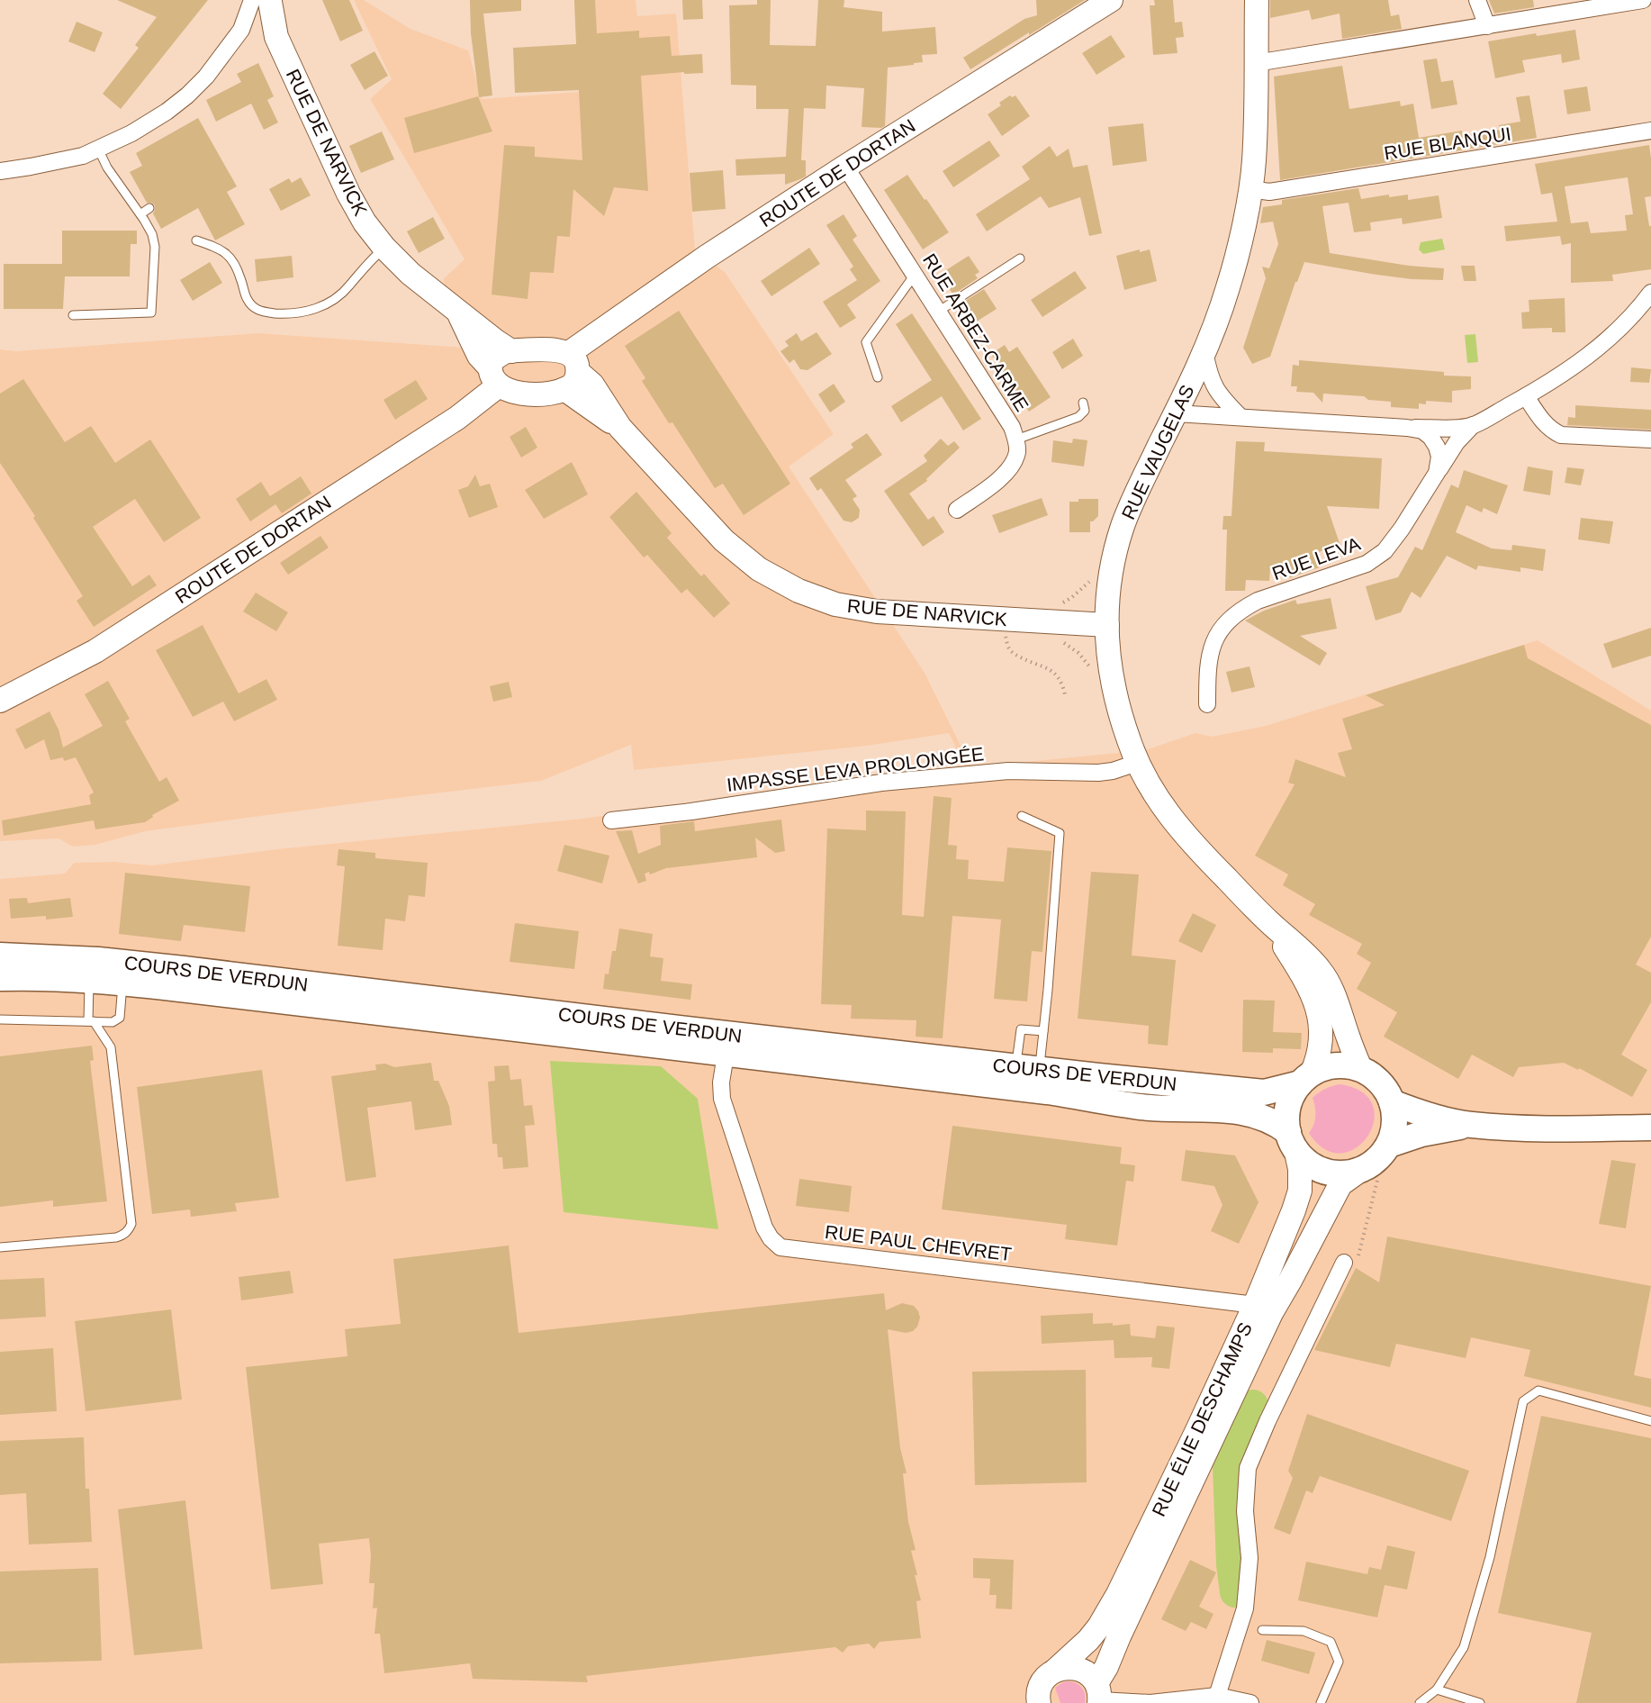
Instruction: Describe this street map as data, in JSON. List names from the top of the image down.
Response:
{
  "streets": {
    "main road": [
      "RUE DE NARVICK",
      "ROUTE DE DORTAN",
      "RUE VAUGELAS",
      "COURS DE VERDUN",
      "RUE ÉLIE DESCHAMPS"
    ],
    "street": [
      "RUE BLANQUI",
      "RUE ARBEZ-CARME",
      "RUE LEVA",
      "IMPASSE LEVA PROLONGÉE",
      "RUE PAUL CHEVRET"
    ]
  },
  "crossings": [
    ["RUE DE NARVICK", "ROUTE DE DORTAN"],
    ["RUE DE NARVICK", "RUE VAUGELAS"],
    ["RUE BLANQUI", "RUE VAUGELAS"],
    ["ROUTE DE DORTAN", "RUE ARBEZ-CARME"],
    ["RUE VAUGELAS", "IMPASSE LEVA PROLONGÉE"],
    ["RUE VAUGELAS", "COURS DE VERDUN"],
    ["RUE VAUGELAS", "RUE ÉLIE DESCHAMPS"],
    ["COURS DE VERDUN", "RUE PAUL CHEVRET"],
    ["COURS DE VERDUN", "RUE ÉLIE DESCHAMPS"],
    ["RUE PAUL CHEVRET", "RUE ÉLIE DESCHAMPS"]
  ]
}
